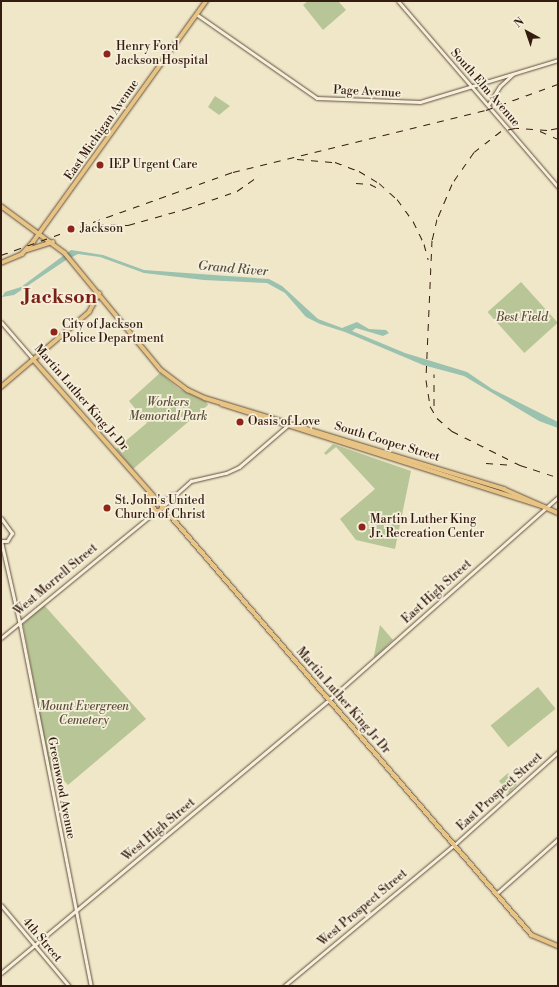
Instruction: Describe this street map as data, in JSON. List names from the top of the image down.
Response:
{
  "streets": {
    "main road": ["East Michigan Avenue", "Martin Luther King Jr Dr", "South Cooper Street"],
    "street": [
      "South Elm Avenue",
      "Page Avenue",
      "West Morrell Street",
      "East High Street",
      "Greenwood Avenue",
      "East Prospect Street",
      "West High Street",
      "West Prospect Street",
      "4th Street"
    ]
  },
  "crossings": [
    ["South Elm Avenue", "Page Avenue"],
    ["Page Avenue", "East Michigan Avenue"],
    ["East Michigan Avenue", "South Cooper Street"],
    ["Martin Luther King Jr Dr", "West Morrell Street"],
    ["Martin Luther King Jr Dr", "East High Street"],
    ["Martin Luther King Jr Dr", "East Prospect Street"],
    ["Martin Luther King Jr Dr", "West High Street"],
    ["Martin Luther King Jr Dr", "West Prospect Street"],
    ["South Cooper Street", "East High Street"],
    ["West Morrell Street", "Greenwood Avenue"],
    ["East High Street", "West High Street"],
    ["Greenwood Avenue", "West High Street"],
    ["East Prospect Street", "West Prospect Street"],
    ["West High Street", "4th Street"]
  ],
  "districts": ["Jackson"],
  "water": ["Grand River"],
  "parks": ["Best Field", "Workers Memorial Park", "Mount Evergreen Cemetery"],
  "places": [
    "Henry Ford Jackson Hospital",
    "IEP Urgent Care",
    "Jackson",
    "City of Jackson Police Department",
    "Oasis of Love",
    "St. John's United Church of Christ",
    "Martin Luther King Jr. Recreation Center"
  ],
  "north": "top left"
}
